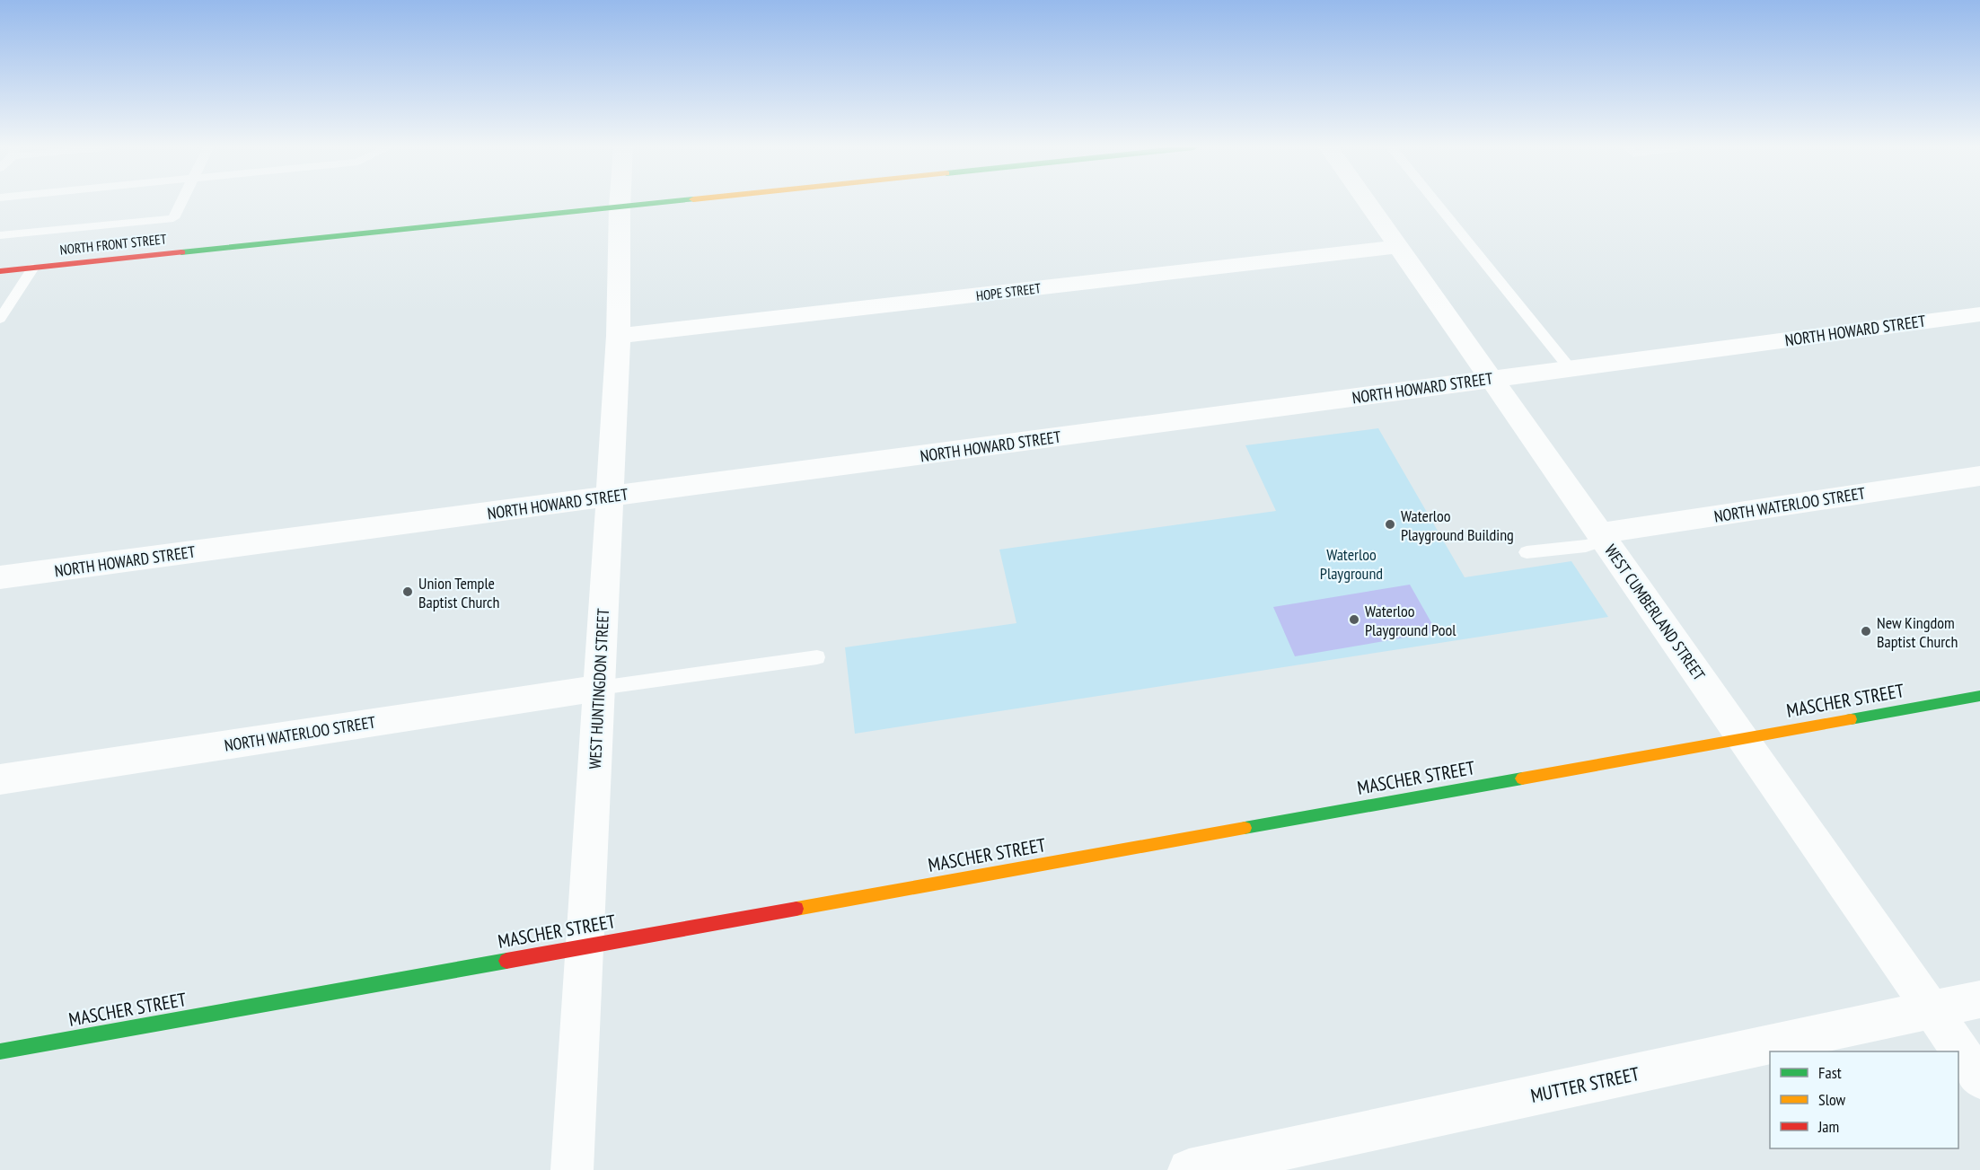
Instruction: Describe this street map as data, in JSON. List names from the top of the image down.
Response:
{
  "streets": {
    "street": [
      "NORTH FRONT STREET",
      "HOPE STREET",
      "NORTH HOWARD STREET",
      "NORTH WATERLOO STREET",
      "WEST CUMBERLAND STREET",
      "WEST HUNTINGDON STREET",
      "MASCHER STREET",
      "MUTTER STREET"
    ]
  },
  "crossings": [
    ["NORTH FRONT STREET", "WEST HUNTINGDON STREET"],
    ["HOPE STREET", "WEST CUMBERLAND STREET"],
    ["HOPE STREET", "WEST HUNTINGDON STREET"],
    ["NORTH HOWARD STREET", "WEST CUMBERLAND STREET"],
    ["NORTH HOWARD STREET", "WEST HUNTINGDON STREET"],
    ["NORTH WATERLOO STREET", "WEST CUMBERLAND STREET"],
    ["NORTH WATERLOO STREET", "WEST HUNTINGDON STREET"],
    ["WEST CUMBERLAND STREET", "MASCHER STREET"],
    ["WEST CUMBERLAND STREET", "MUTTER STREET"],
    ["WEST HUNTINGDON STREET", "MASCHER STREET"]
  ],
  "parks": ["Waterloo Playground"],
  "places": [
    "Waterloo Playground Building",
    "Union Temple Baptist Church",
    "Waterloo Playground Pool",
    "New Kingdom Baptist Church"
  ],
  "legend": ["Fast", "Slow", "Jam"]
}
